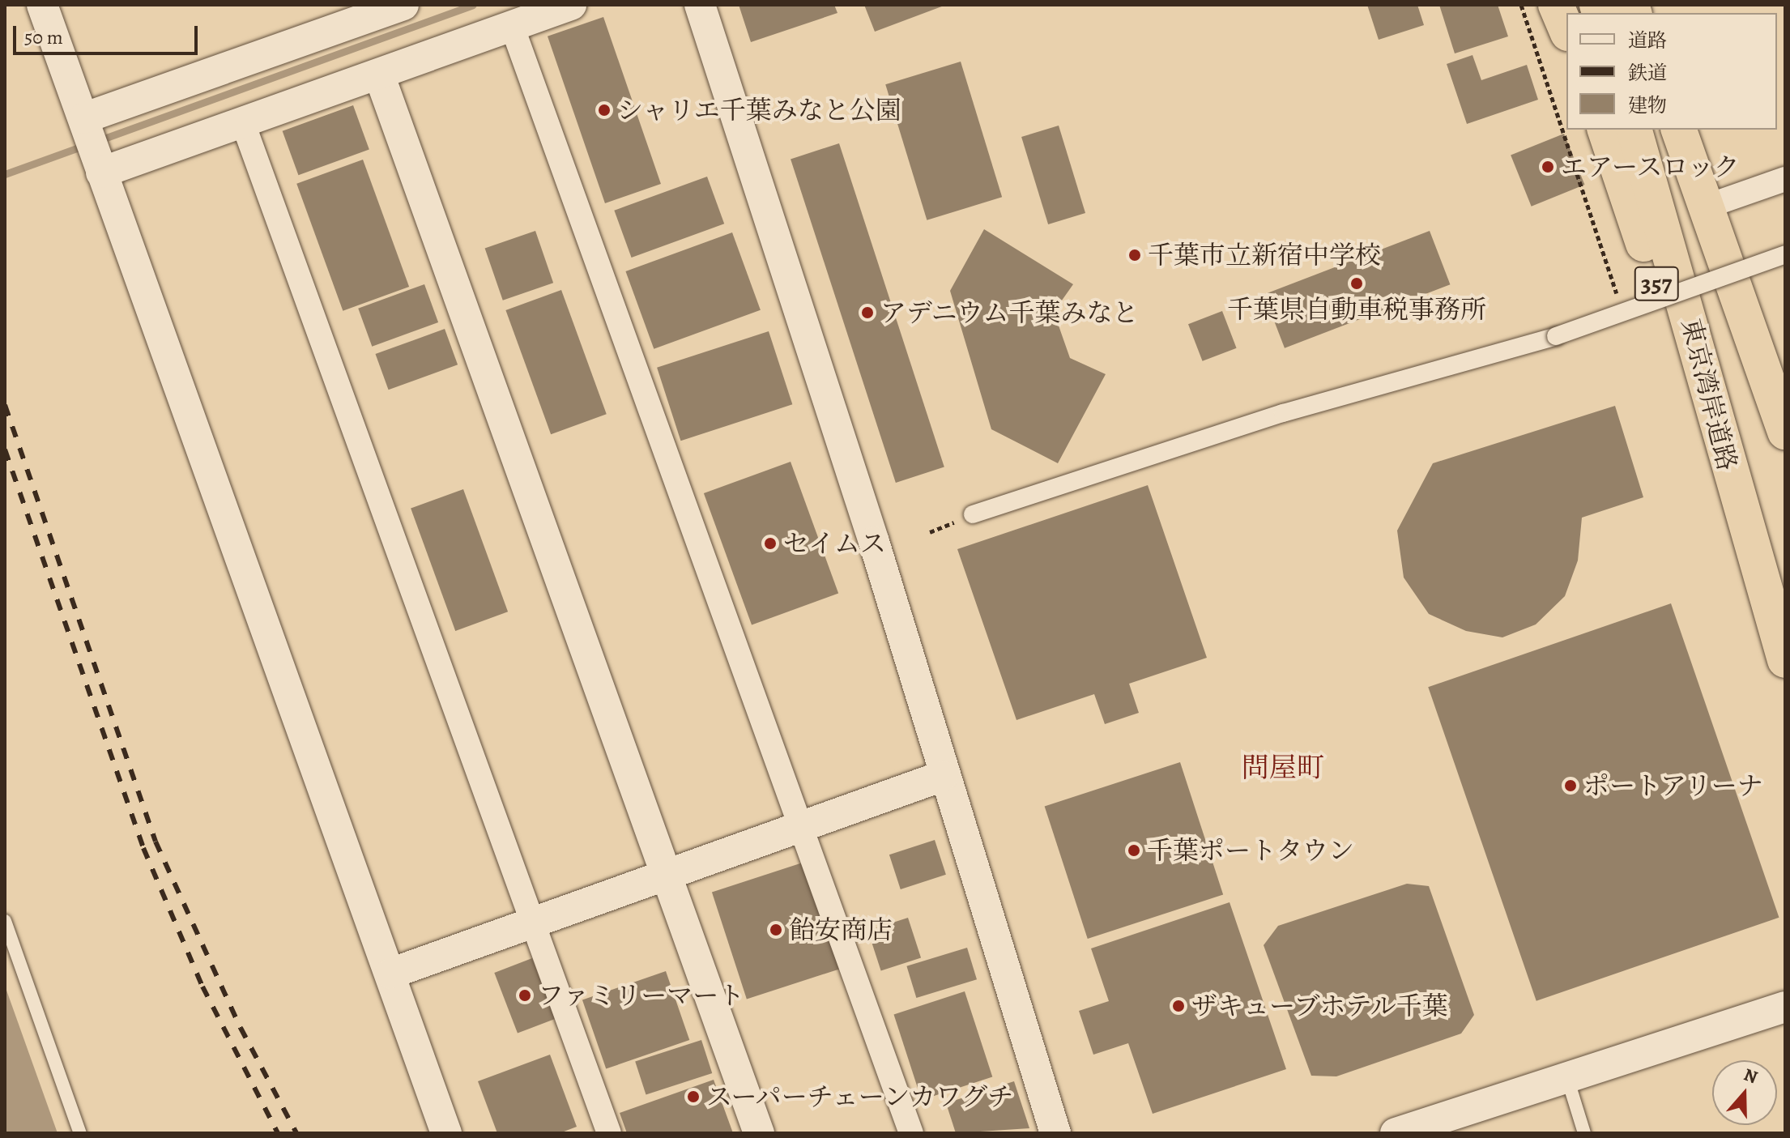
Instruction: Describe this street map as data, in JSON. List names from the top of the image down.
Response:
{
  "streets": {
    "highway": ["357", "東京湾岸道路"]
  },
  "crossings": [
    ["357", "東京湾岸道路"]
  ],
  "districts": ["問屋町"],
  "places": [
    "シャリエ千葉みなと公園",
    "エアースロック",
    "千葉市立新宿中学校",
    "千葉県自動車税事務所",
    "アデニウム千葉みなと",
    "セイムス",
    "ポートアリーナ",
    "千葉ポートタウン",
    "飴安商店",
    "ファミリーマート",
    "ザキューブホテル千葉",
    "スーパーチェーンカワグチ"
  ],
  "legend": ["道路", "鉄道", "建物"],
  "scale_bar": "50 m",
  "north": "top"
}
